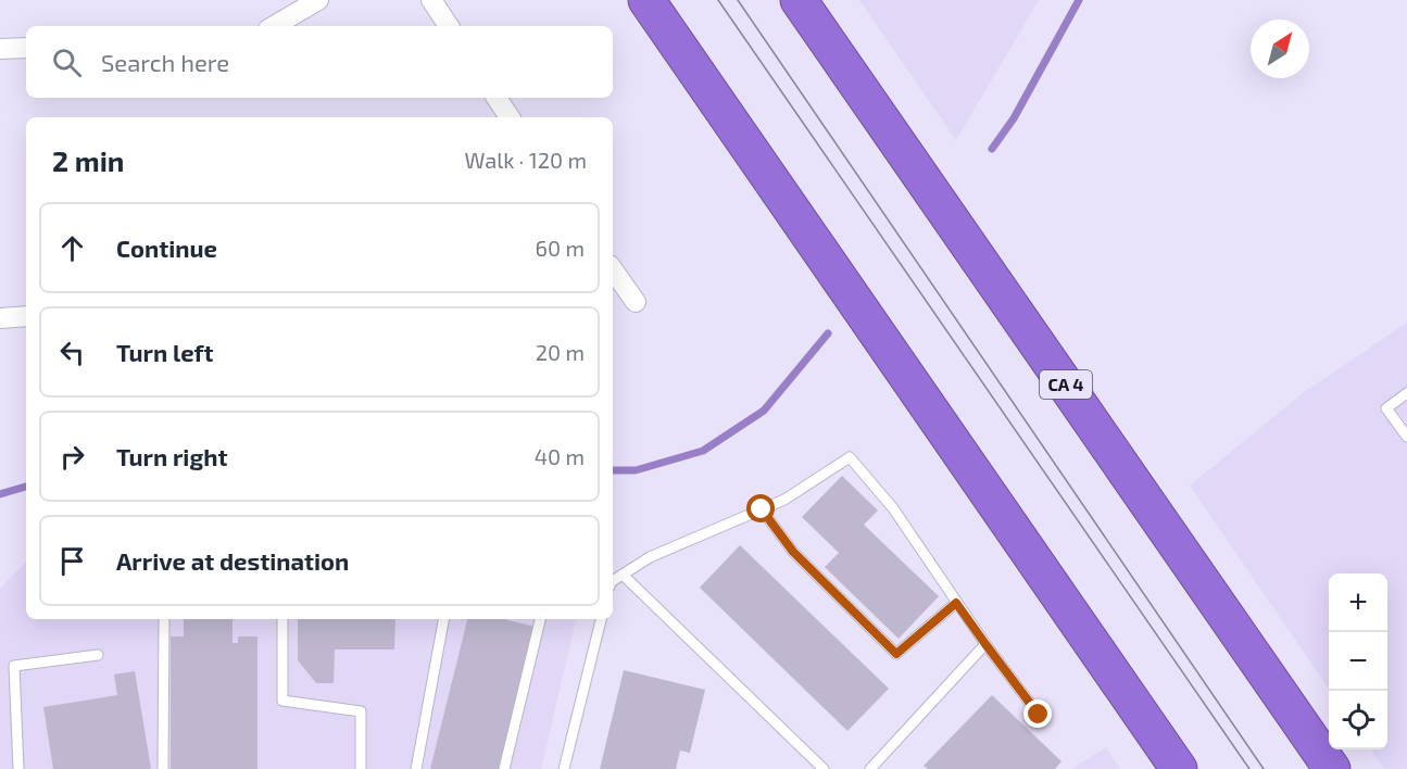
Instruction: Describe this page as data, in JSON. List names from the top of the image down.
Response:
{
  "streets": {
    "highway": ["CA 4"]
  },
  "north": "top right",
  "page": {
    "search": "Search here",
    "heading": ["2 min", "Walk · 120 m"],
    "list": [
      ["Continue", "60 m"],
      ["Turn left", "20 m"],
      ["Turn right", "40 m"],
      "Arrive at destination"
    ],
    "map_buttons": ["+", "−"]
  }
}
